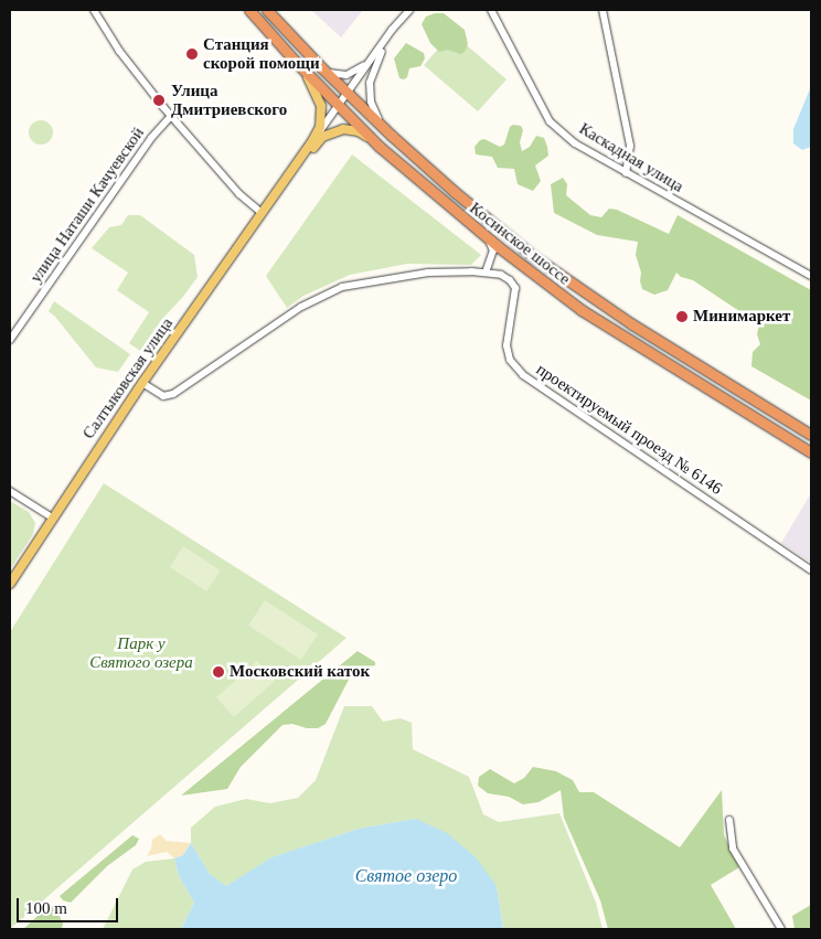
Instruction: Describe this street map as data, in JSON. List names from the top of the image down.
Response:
{
  "streets": {
    "highway": ["Косинское шоссе"],
    "main road": ["Салтыковская улица"],
    "street": ["Каскадная улица", "улица Наташи Качуевской", "проектируемый проезд № 6146"]
  },
  "crossings": [
    ["Косинское шоссе", "Салтыковская улица"],
    ["Салтыковская улица", "проектируемый проезд № 6146"]
  ],
  "water": ["Святое озеро"],
  "parks": ["Парк у Святого озера"],
  "places": [
    "Станция скорой помощи",
    "Улица Дмитриевского",
    "Минимаркет",
    "Московский каток"
  ],
  "scale_bar": "100 m"
}
